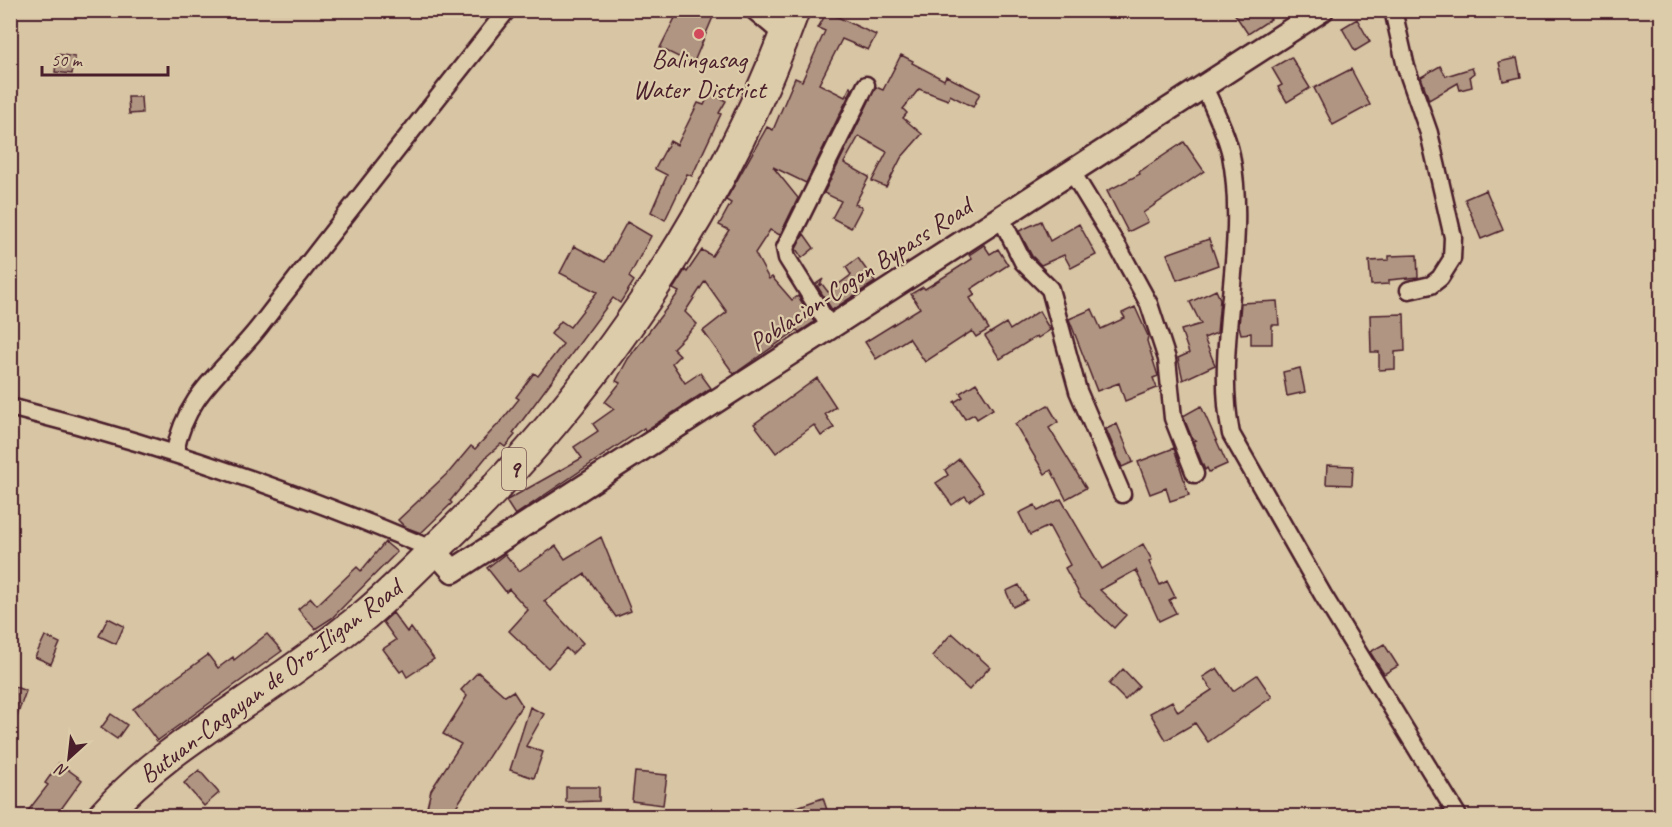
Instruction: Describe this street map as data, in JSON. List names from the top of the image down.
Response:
{
  "streets": {
    "highway": ["9", "Butuan-Cagayan de Oro-Iligan Road"],
    "main road": ["Poblacion-Cogon Bypass Road"]
  },
  "crossings": [
    ["Poblacion-Cogon Bypass Road", "Butuan-Cagayan de Oro-Iligan Road"]
  ],
  "places": ["Balingasag Water District"],
  "scale_bar": "50 m",
  "north": "bottom left"
}
